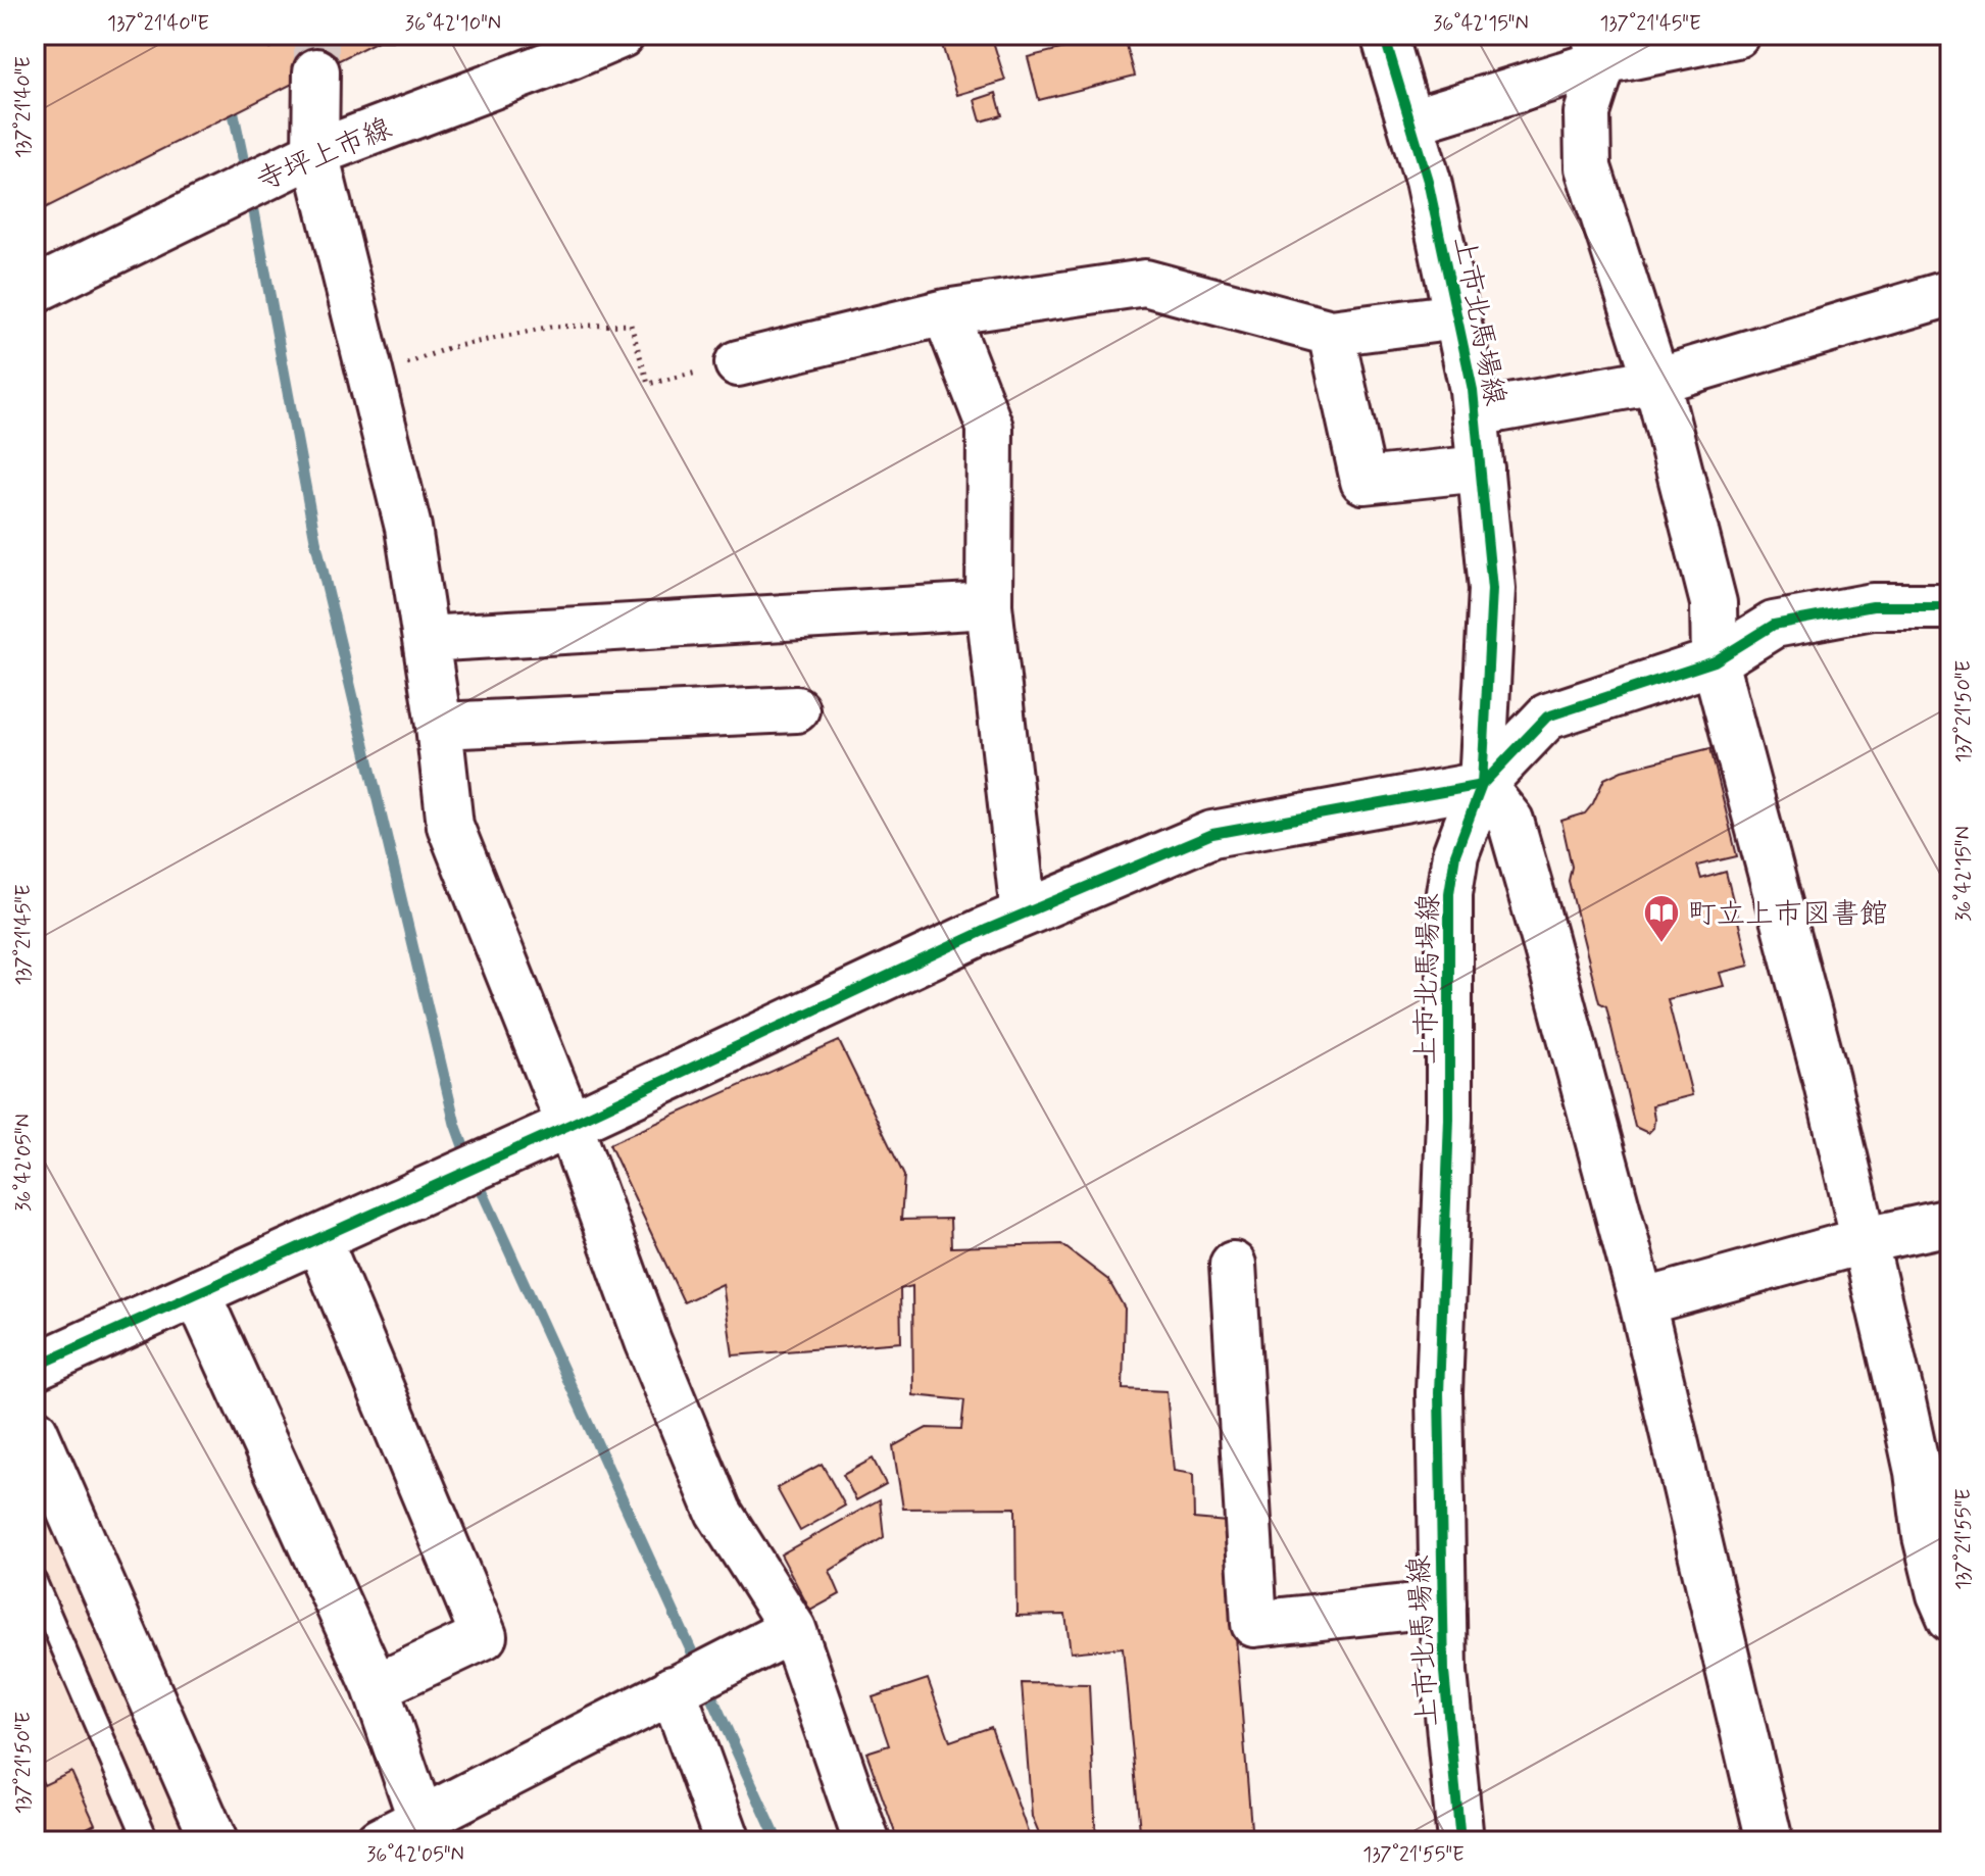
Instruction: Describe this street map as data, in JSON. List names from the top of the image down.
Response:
{
  "streets": {
    "street": ["寺坪上市線", "上市北馬場線"]
  },
  "places": {
    "library": ["町立上市図書館"]
  },
  "coordinates": [
    "137°21'40\"E",
    "36°42'10\"N",
    "36°42'15\"N",
    "137°21'45\"E",
    "137°21'50\"E",
    "36°42'05\"N",
    "137°21'55\"E"
  ]
}
